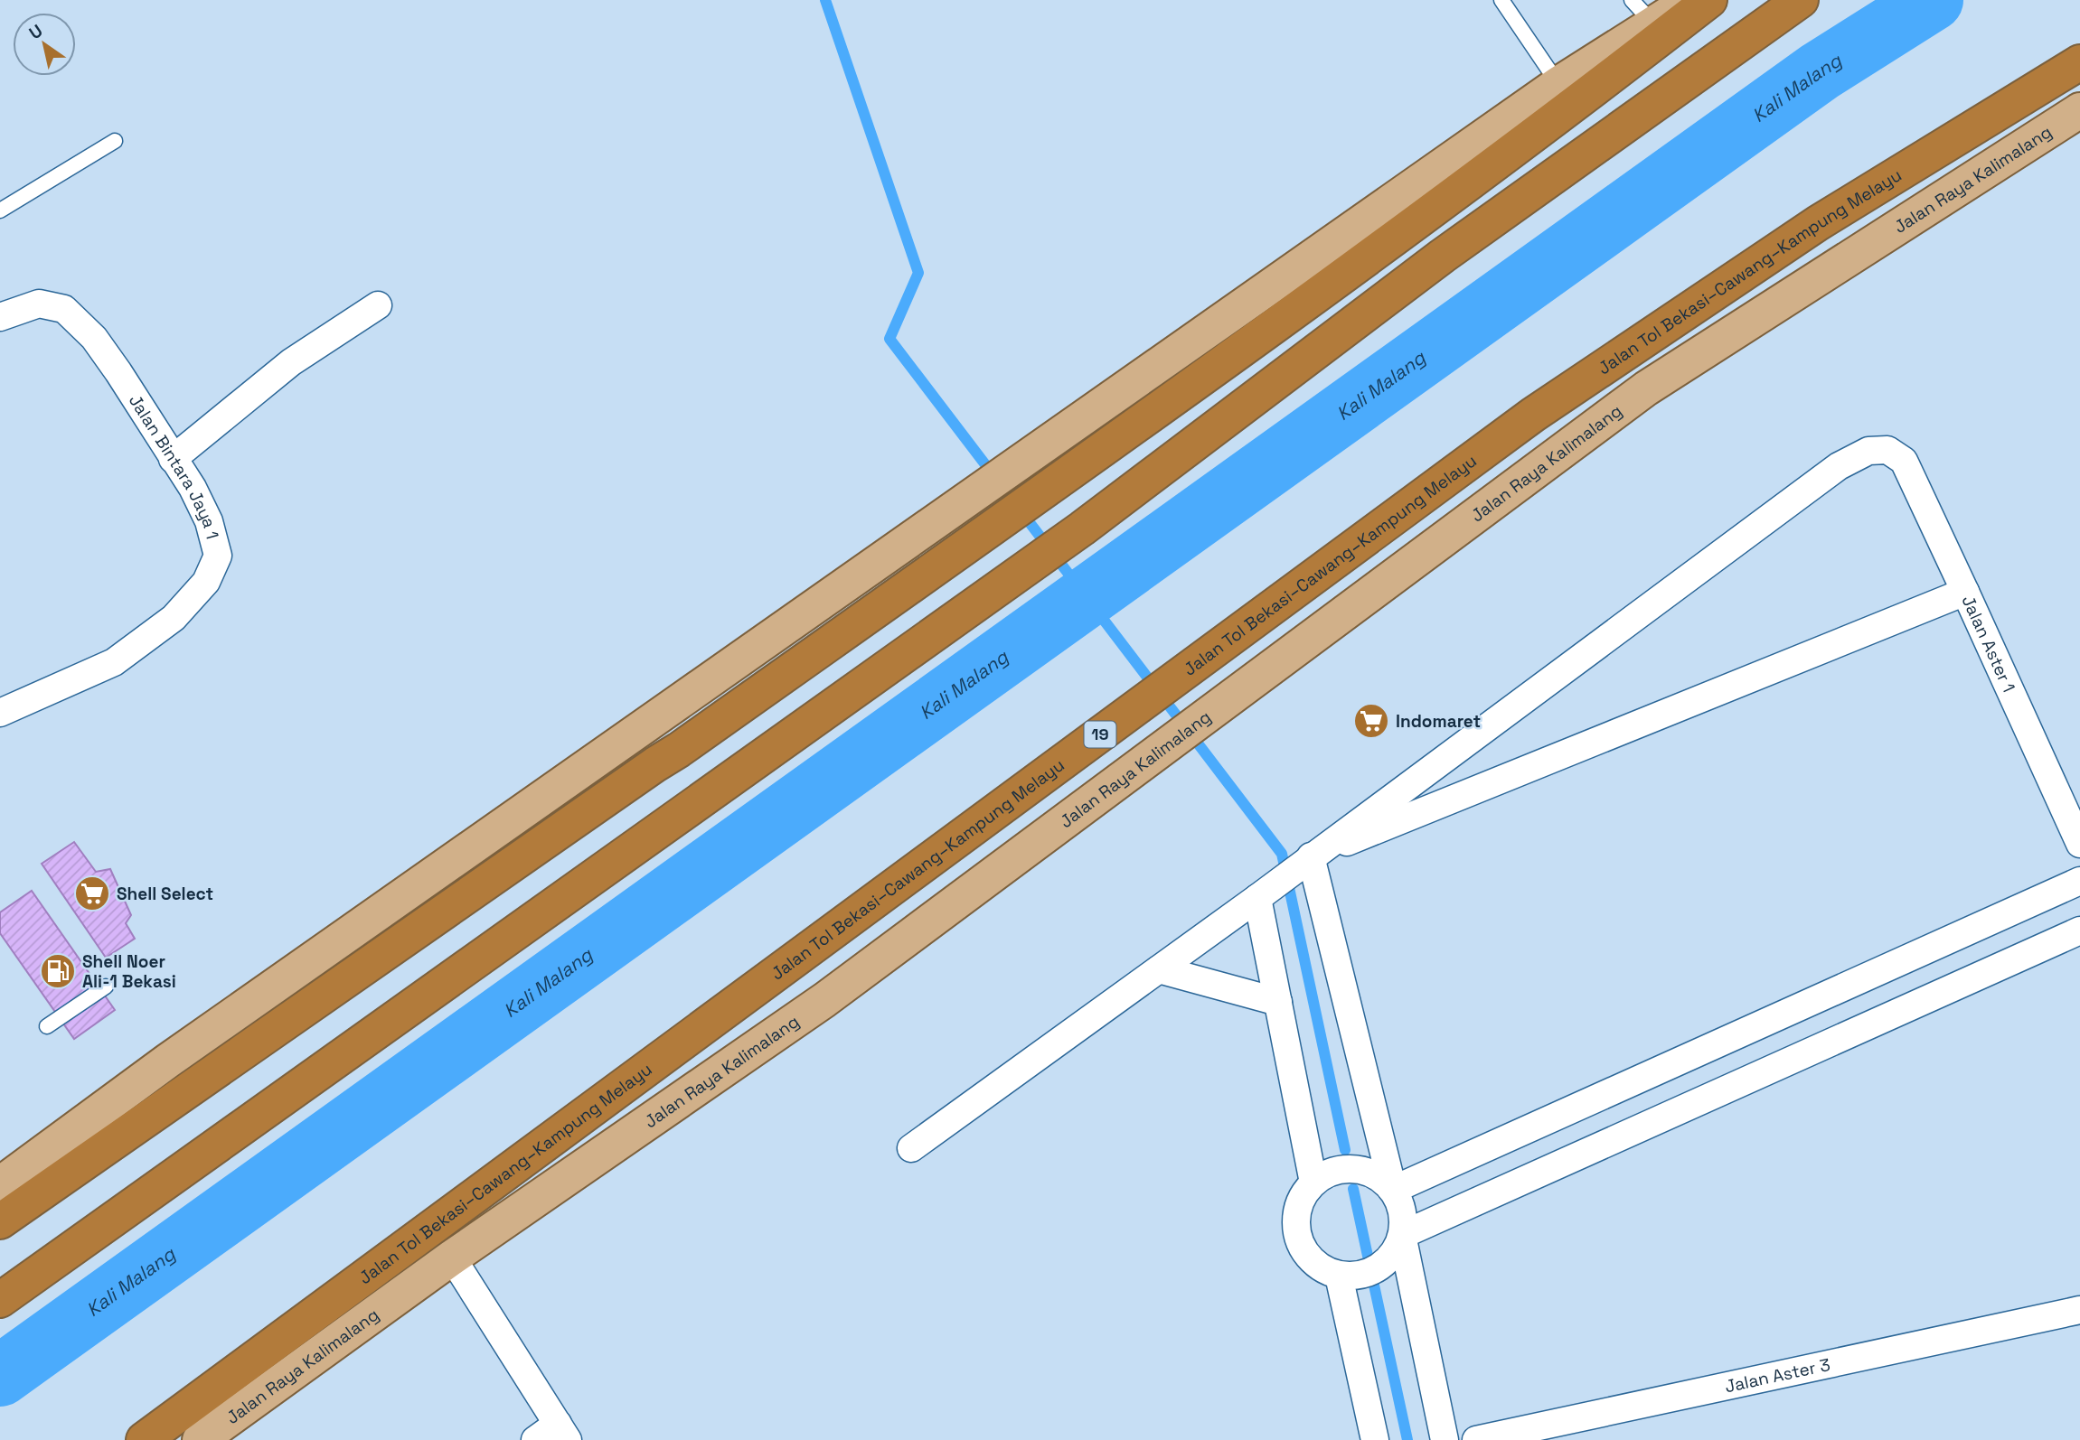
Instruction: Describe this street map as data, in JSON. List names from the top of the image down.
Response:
{
  "streets": {
    "highway": ["Jalan Tol Bekasi–Cawang–Kampung Melayu", "19"],
    "main road": ["Jalan Raya Kalimalang"],
    "street": ["Jalan Bintara Jaya 1", "Jalan Aster 1", "Jalan Aster 3"]
  },
  "water": ["Kali Malang"],
  "places": {
    "supermarket": ["Indomaret", "Shell Select"],
    "fuel station": ["Shell Noer Ali-1 Bekasi"]
  },
  "north": "top left"
}
